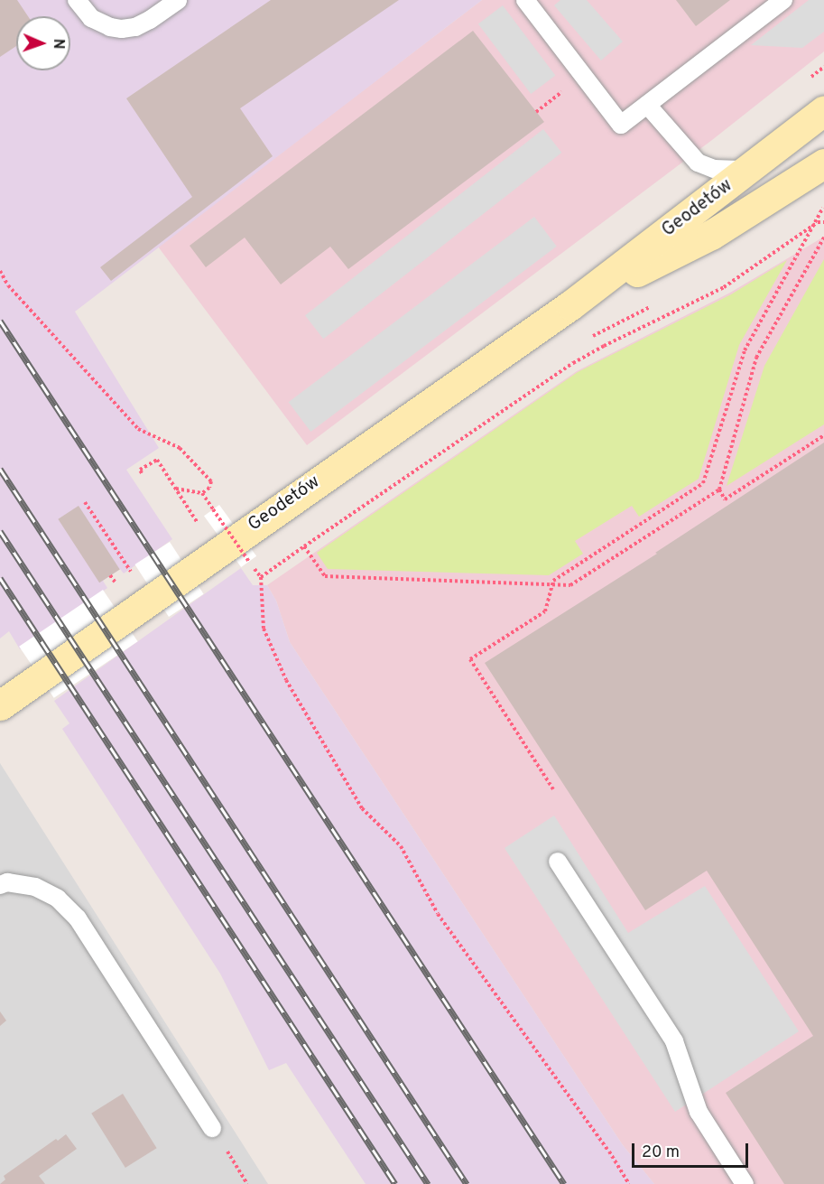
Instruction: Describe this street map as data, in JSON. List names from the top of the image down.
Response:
{
  "streets": {
    "main road": ["Geodetów"]
  },
  "scale_bar": "20 m",
  "north": "right"
}
